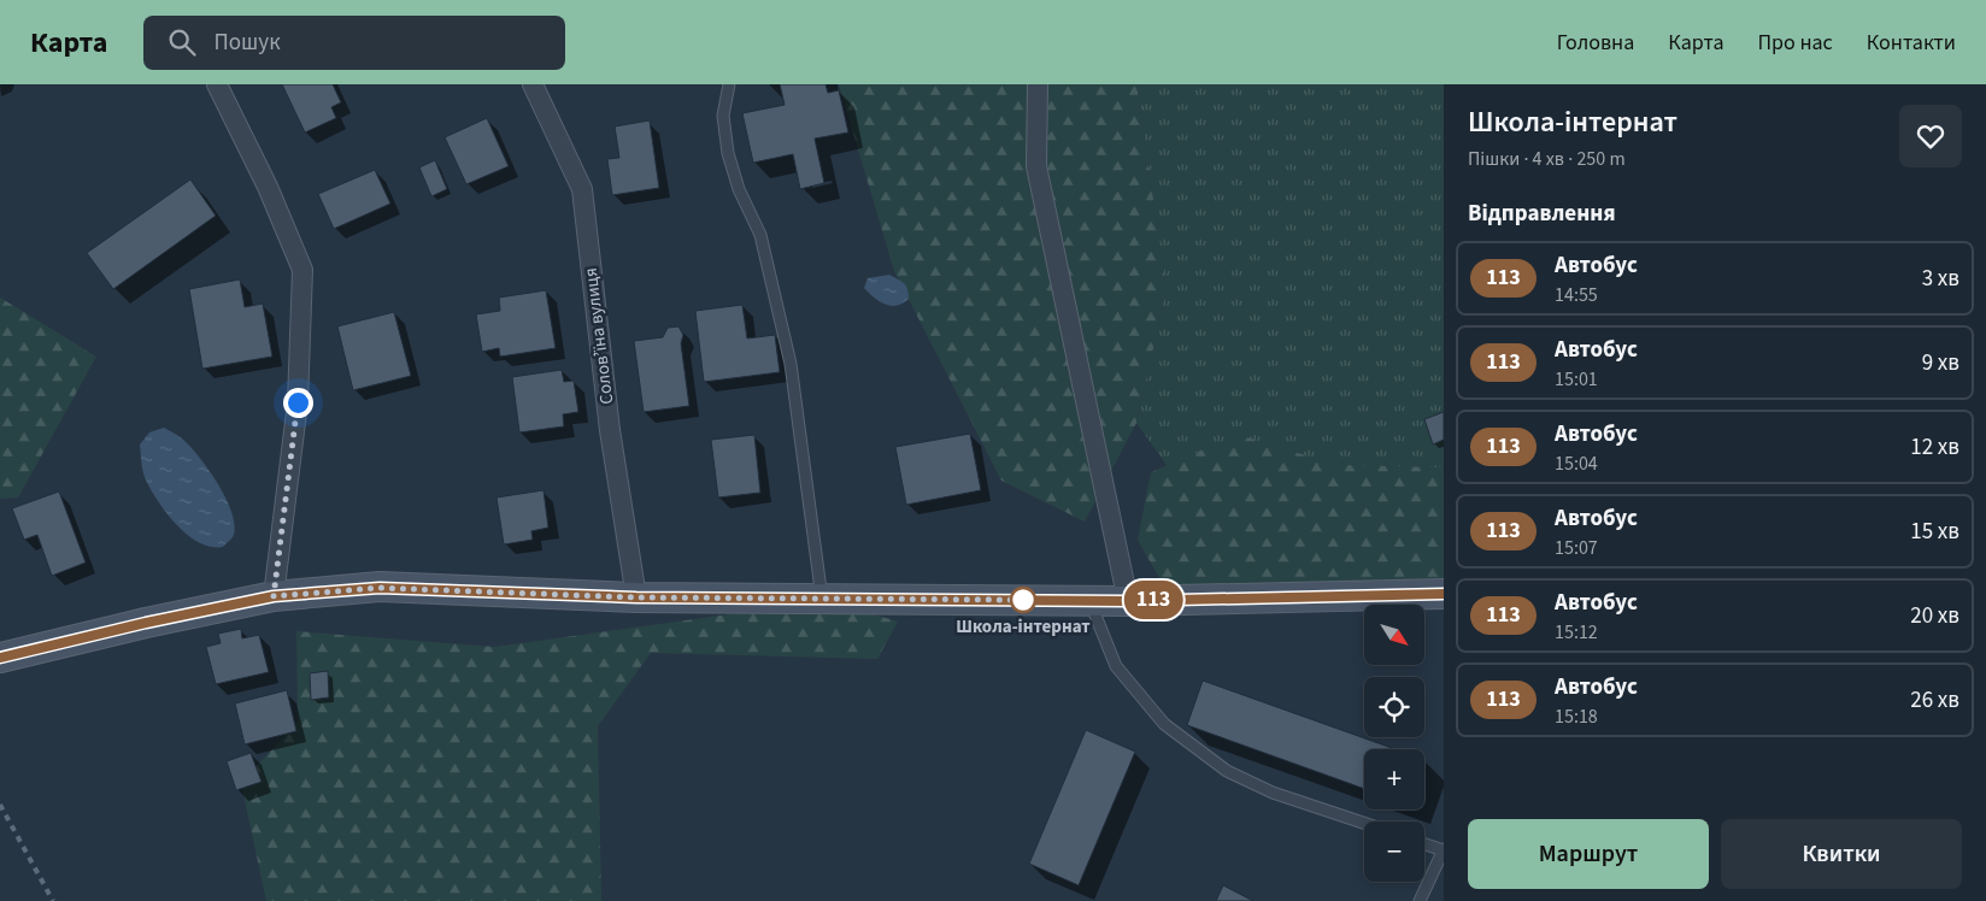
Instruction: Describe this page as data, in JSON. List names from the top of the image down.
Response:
{
  "streets": {
    "street": ["Соловʼїна вулиця"]
  },
  "places": ["Школа-інтернат"],
  "lines": ["bus line 113"],
  "north": "bottom right",
  "page": {
    "header": "Карта",
    "search": "Пошук",
    "nav": [
      "Головна",
      "Карта",
      "Про нас",
      "Контакти"
    ],
    "on_map": "113",
    "heading": [
      ["Школа-інтернат", "Пішки · 4 хв · 250 m"],
      "Відправлення"
    ],
    "list": [
      {
        "mark": "113",
        "name": "Автобус",
        "note": "14:55",
        "value": "3 хв"
      },
      {
        "mark": "113",
        "name": "Автобус",
        "note": "15:01",
        "value": "9 хв"
      },
      {
        "mark": "113",
        "name": "Автобус",
        "note": "15:04",
        "value": "12 хв"
      },
      {
        "mark": "113",
        "name": "Автобус",
        "note": "15:07",
        "value": "15 хв"
      },
      {
        "mark": "113",
        "name": "Автобус",
        "note": "15:12",
        "value": "20 хв"
      },
      {
        "mark": "113",
        "name": "Автобус",
        "note": "15:18",
        "value": "26 хв"
      }
    ],
    "map_buttons": ["+", "−"],
    "buttons": ["Маршрут", "Квитки"]
  }
}
